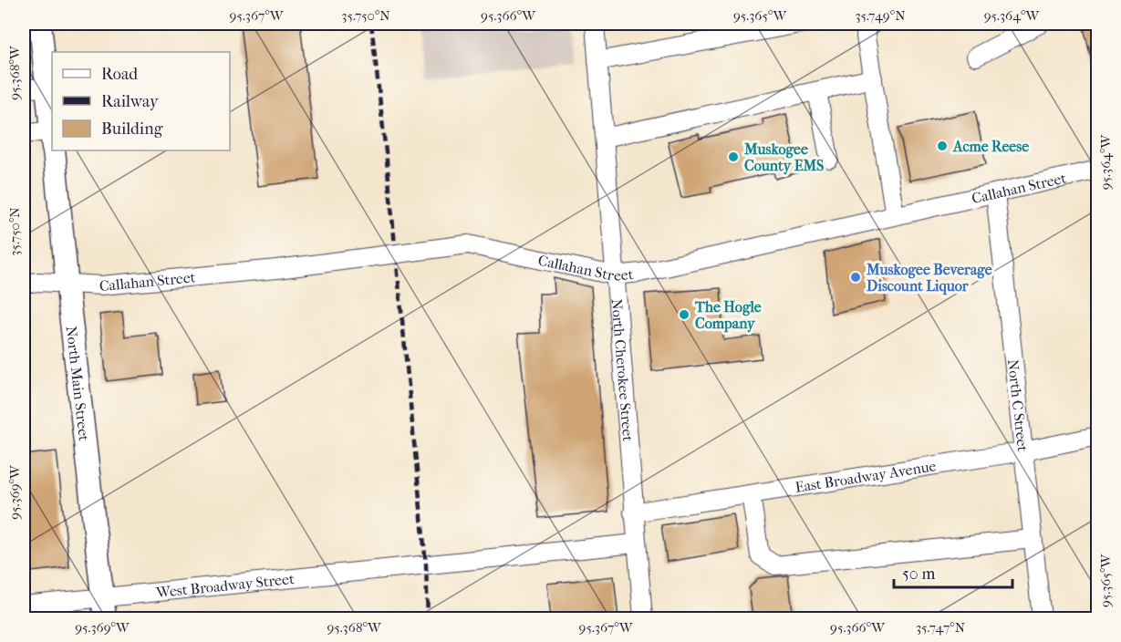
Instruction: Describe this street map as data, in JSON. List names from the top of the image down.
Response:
{
  "streets": {
    "main road": ["North Main Street"],
    "street": [
      "Callahan Street",
      "North Cherokee Street",
      "North C Street",
      "East Broadway Avenue",
      "West Broadway Street"
    ]
  },
  "crossings": [
    ["Callahan Street", "North Cherokee Street"],
    ["Callahan Street", "North Main Street"],
    ["Callahan Street", "North C Street"],
    ["North Cherokee Street", "East Broadway Avenue"],
    ["North Cherokee Street", "West Broadway Street"],
    ["North Main Street", "West Broadway Street"],
    ["North C Street", "East Broadway Avenue"]
  ],
  "places": [
    "Acme Reese",
    "Muskogee County EMS",
    "Muskogee Beverage Discount Liquor",
    "The Hogle Company"
  ],
  "legend": ["Road", "Railway", "Building"],
  "scale_bar": "50 m",
  "coordinates": [
    "95.367°W",
    "35.750°N",
    "95.366°W",
    "95.365°W",
    "35.749°N",
    "95.364°W",
    "95.368°W",
    "95.369°W",
    "35.747°N"
  ]
}
